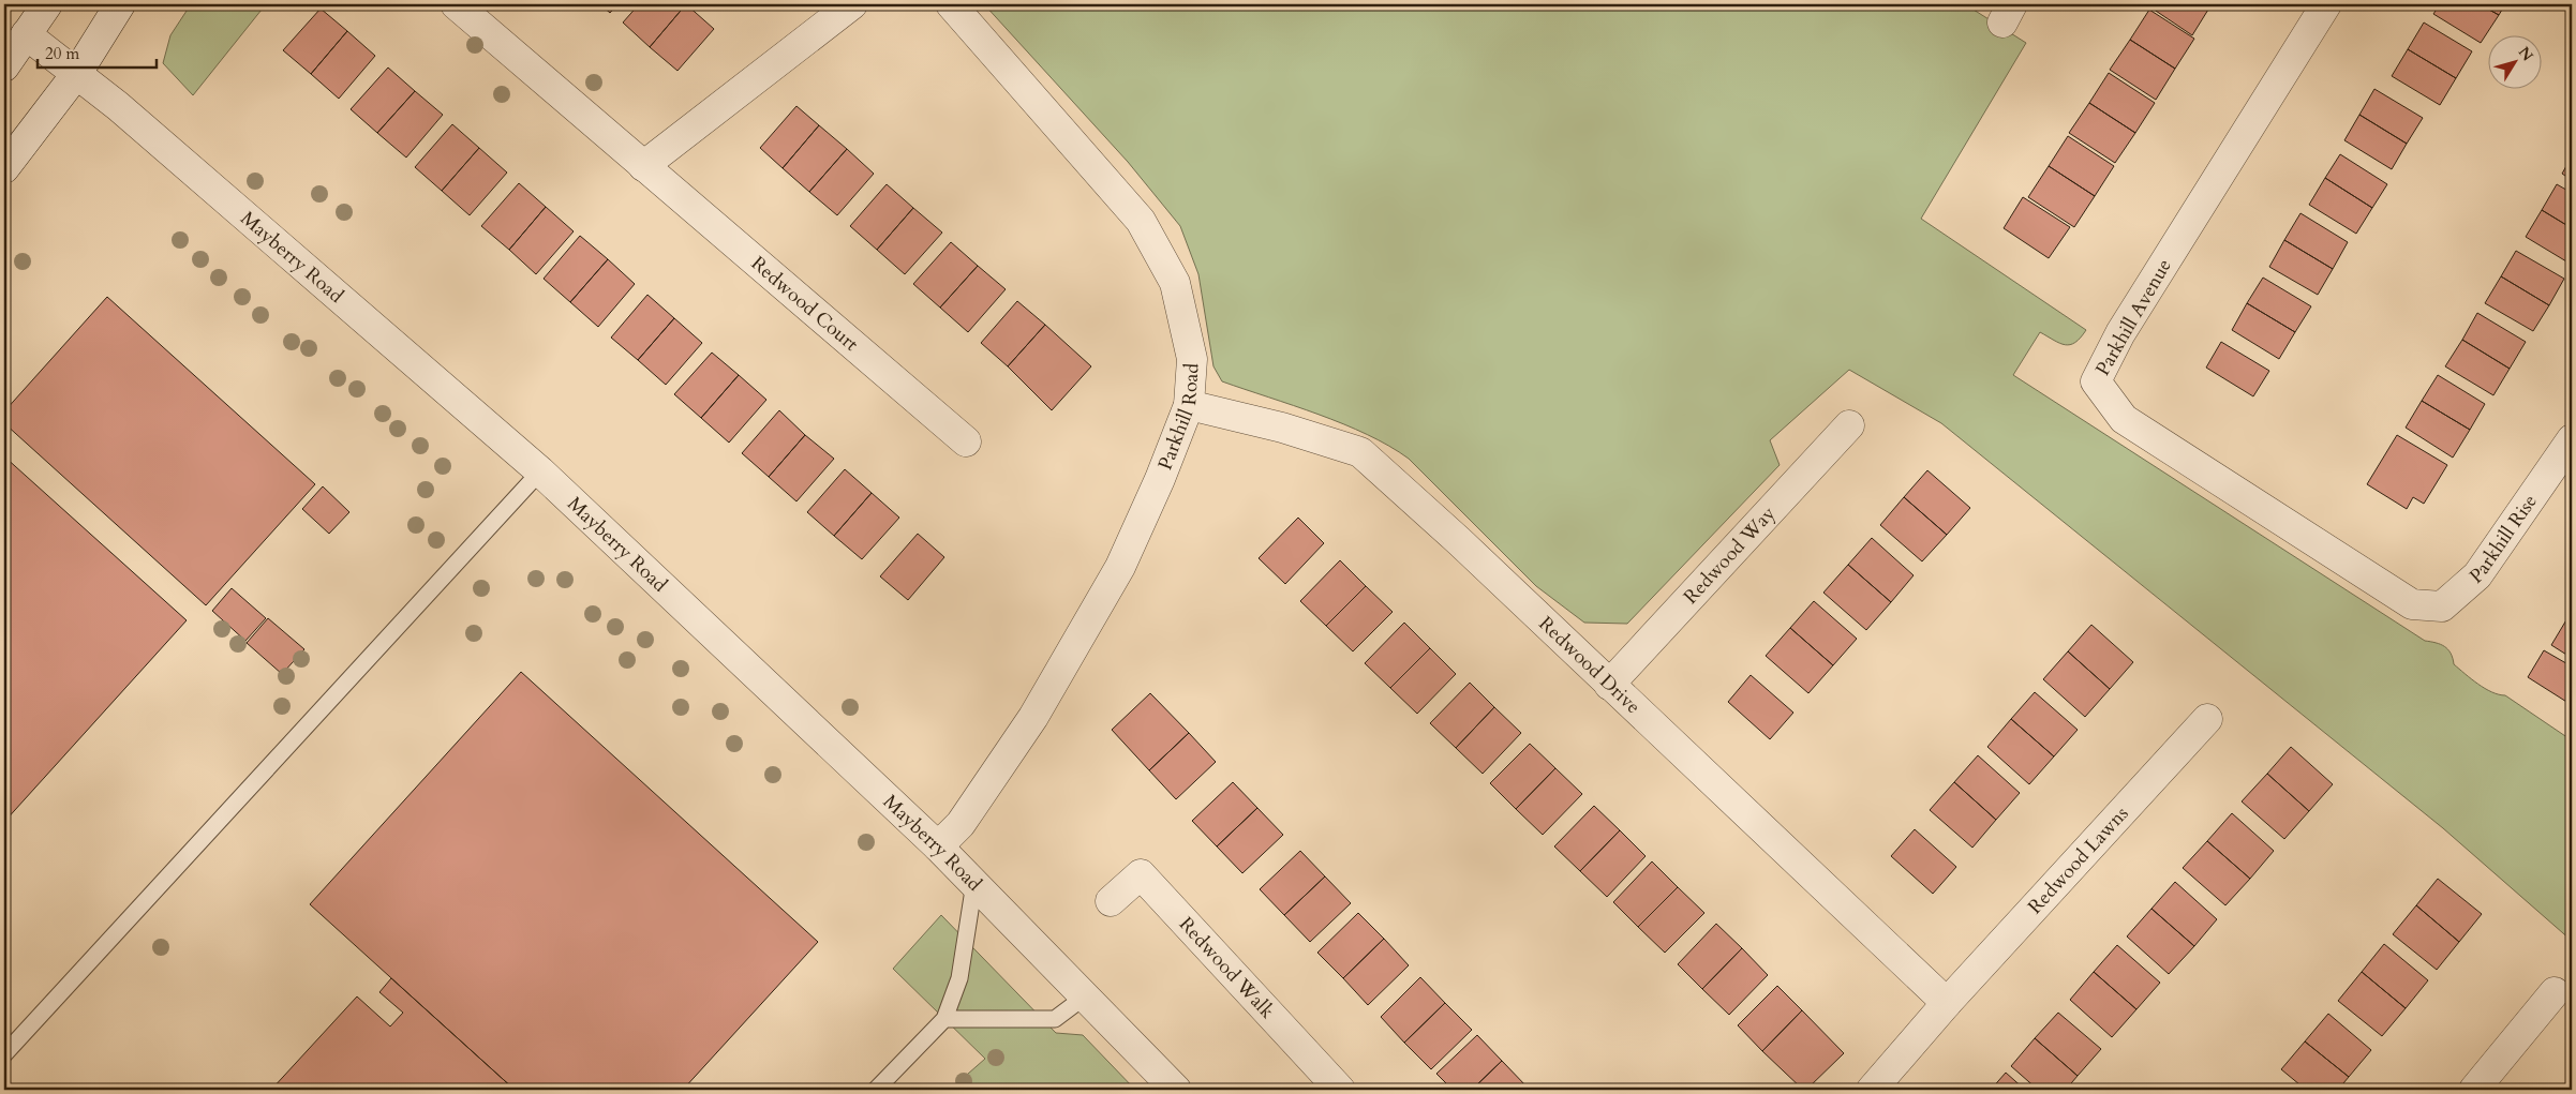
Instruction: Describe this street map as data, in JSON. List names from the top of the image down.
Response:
{
  "streets": {
    "street": [
      "Mayberry Road",
      "Redwood Court",
      "Parkhill Avenue",
      "Parkhill Road",
      "Parkhill Rise",
      "Redwood Way",
      "Redwood Drive",
      "Redwood Lawns",
      "Redwood Walk"
    ]
  },
  "crossings": [
    ["Mayberry Road", "Parkhill Road"],
    ["Parkhill Avenue", "Parkhill Rise"],
    ["Parkhill Road", "Redwood Drive"],
    ["Redwood Way", "Redwood Drive"],
    ["Redwood Drive", "Redwood Lawns"]
  ],
  "scale_bar": "20 m",
  "north": "top right"
}
